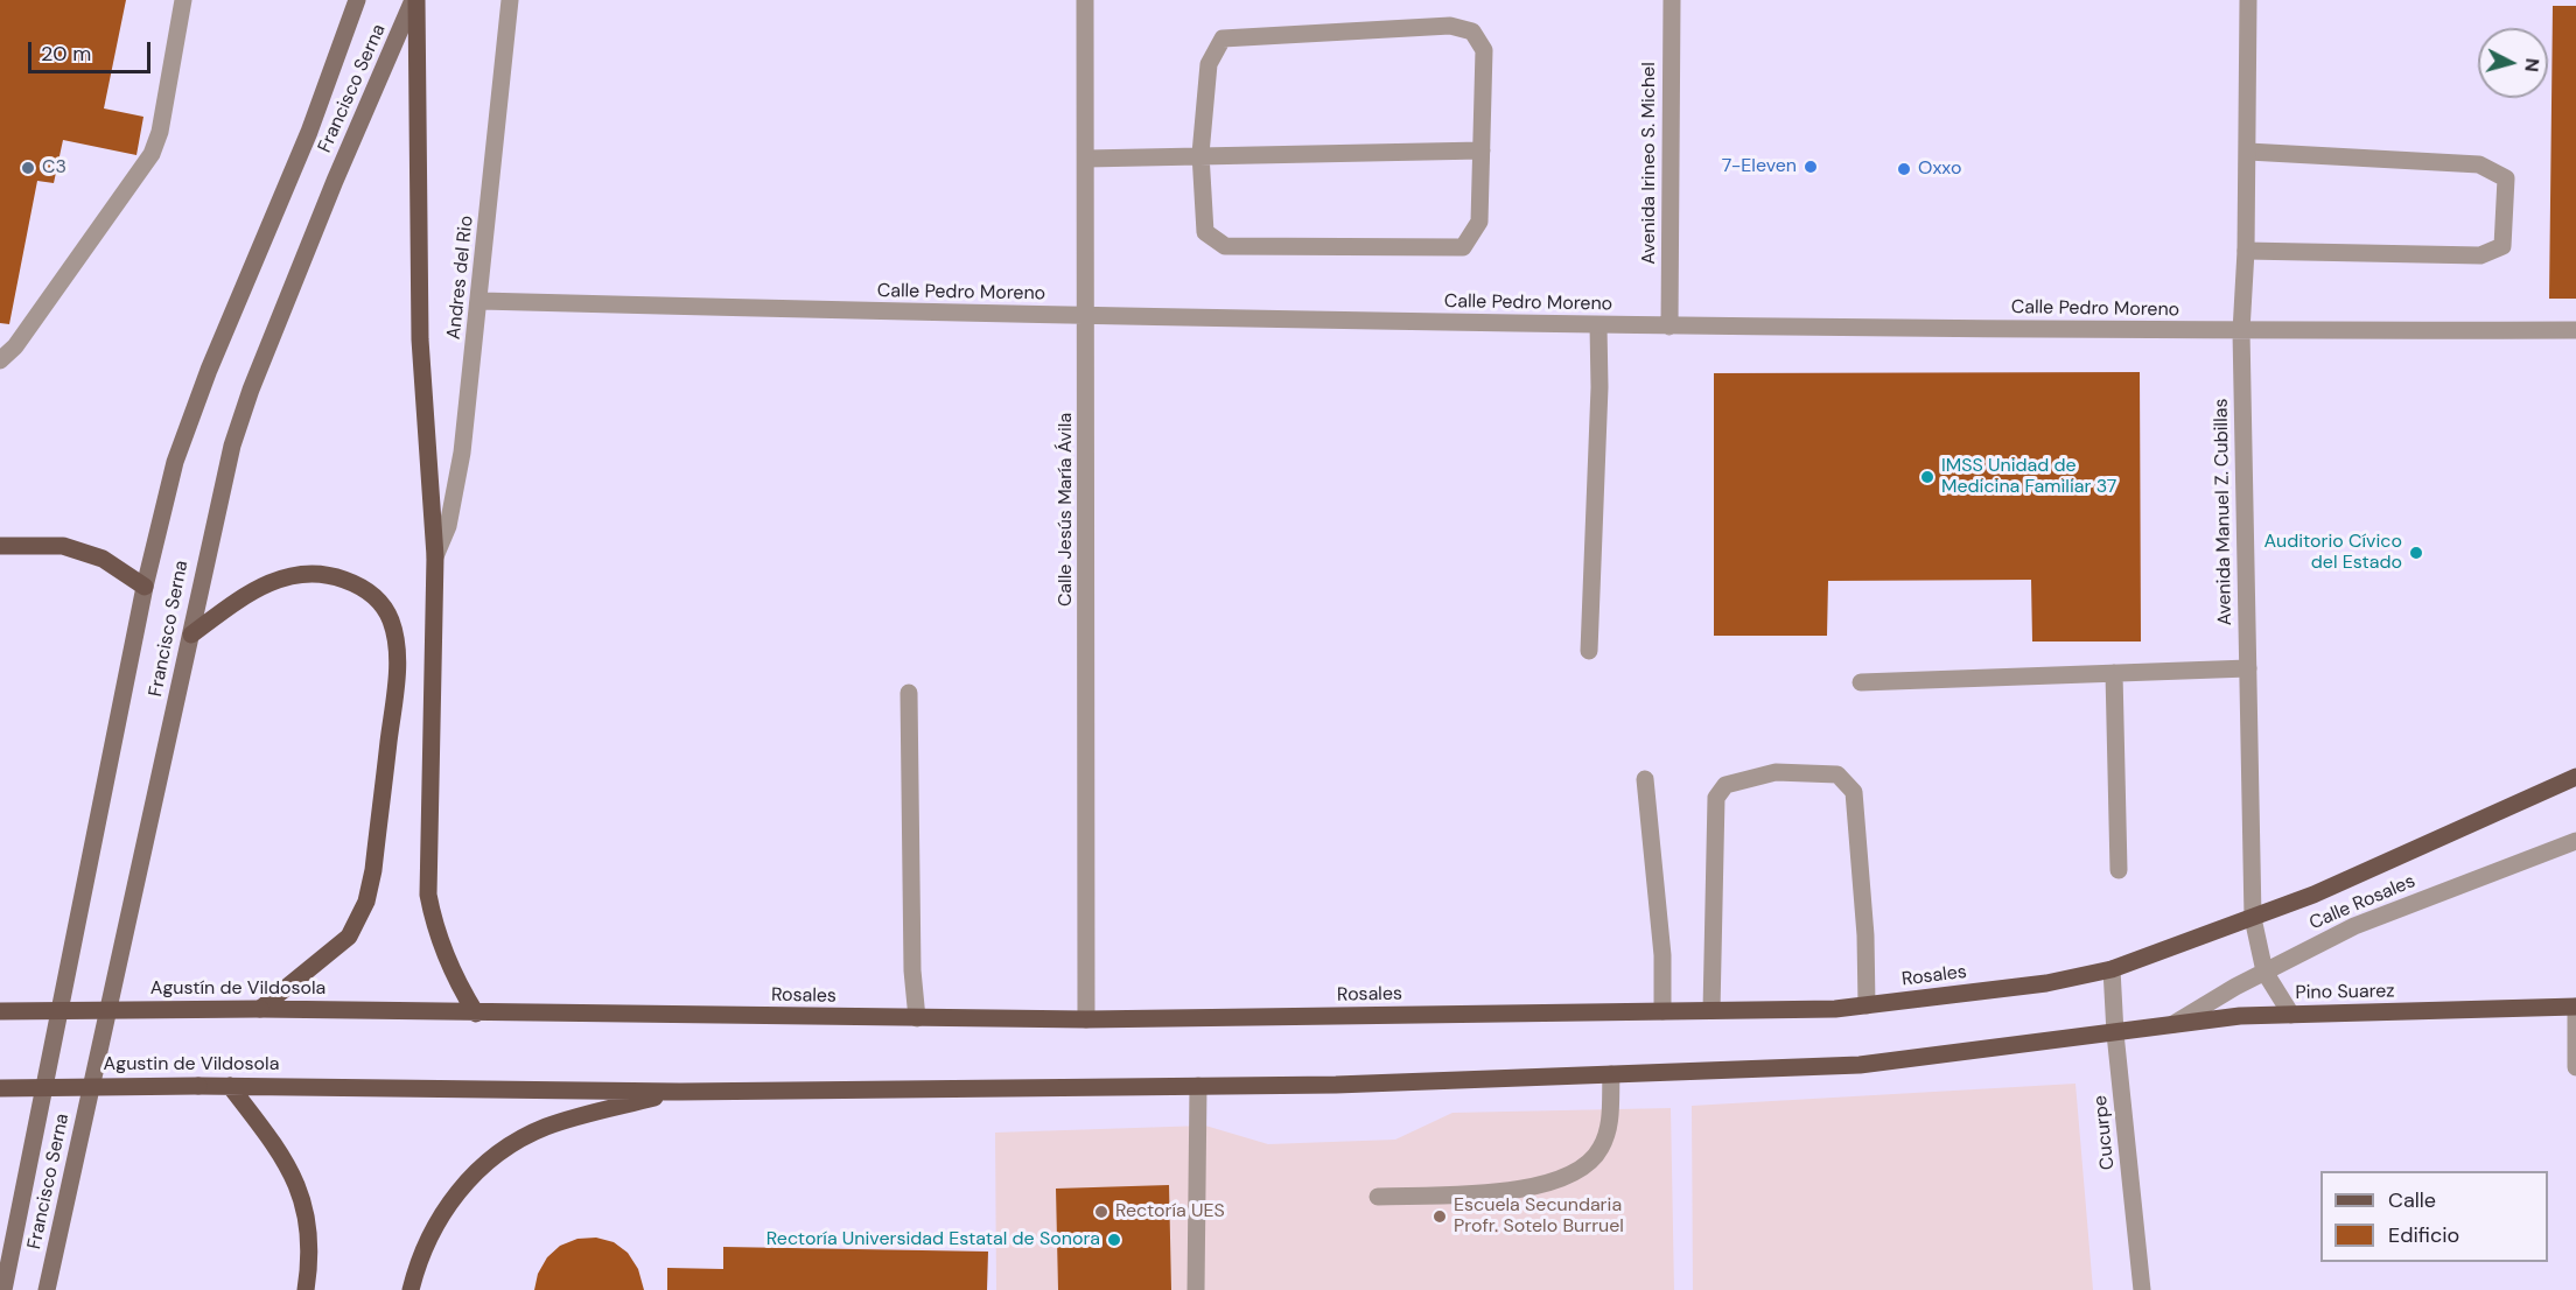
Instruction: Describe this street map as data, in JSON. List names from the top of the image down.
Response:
{
  "streets": {
    "main road": [
      "Francisco Serna",
      "Calle Rosales",
      "Rosales",
      "Agustín de Vildosola",
      "Pino Suarez",
      "Agustin de Vildosola"
    ],
    "street": [
      "Avenida Irineo S. Michel",
      "Andres del Rio",
      "Calle Pedro Moreno",
      "Calle Jesús María Ávila",
      "Avenida Manuel Z. Cubillas",
      "Cucurpe"
    ]
  },
  "crossings": [
    ["Avenida Irineo S. Michel", "Calle Pedro Moreno"],
    ["Andres del Rio", "Calle Pedro Moreno"],
    ["Calle Pedro Moreno", "Calle Jesús María Ávila"],
    ["Calle Pedro Moreno", "Avenida Manuel Z. Cubillas"],
    ["Calle Jesús María Ávila", "Rosales"],
    ["Avenida Manuel Z. Cubillas", "Calle Rosales"],
    ["Avenida Manuel Z. Cubillas", "Rosales"],
    ["Avenida Manuel Z. Cubillas", "Pino Suarez"],
    ["Calle Rosales", "Rosales"],
    ["Calle Rosales", "Pino Suarez"],
    ["Rosales", "Agustín de Vildosola"],
    ["Rosales", "Cucurpe"],
    ["Pino Suarez", "Cucurpe"]
  ],
  "places": [
    "7-Eleven",
    "C3",
    "Oxxo",
    "IMSS Unidad de Medicina Familiar 37",
    "Auditorio Cívico del Estado",
    "Rectoría UES",
    "Escuela Secundaria Profr. Sotelo Burruel",
    "Rectoría Universidad Estatal de Sonora"
  ],
  "legend": ["Calle", "Edificio"],
  "scale_bar": "20 m",
  "north": "right"
}
